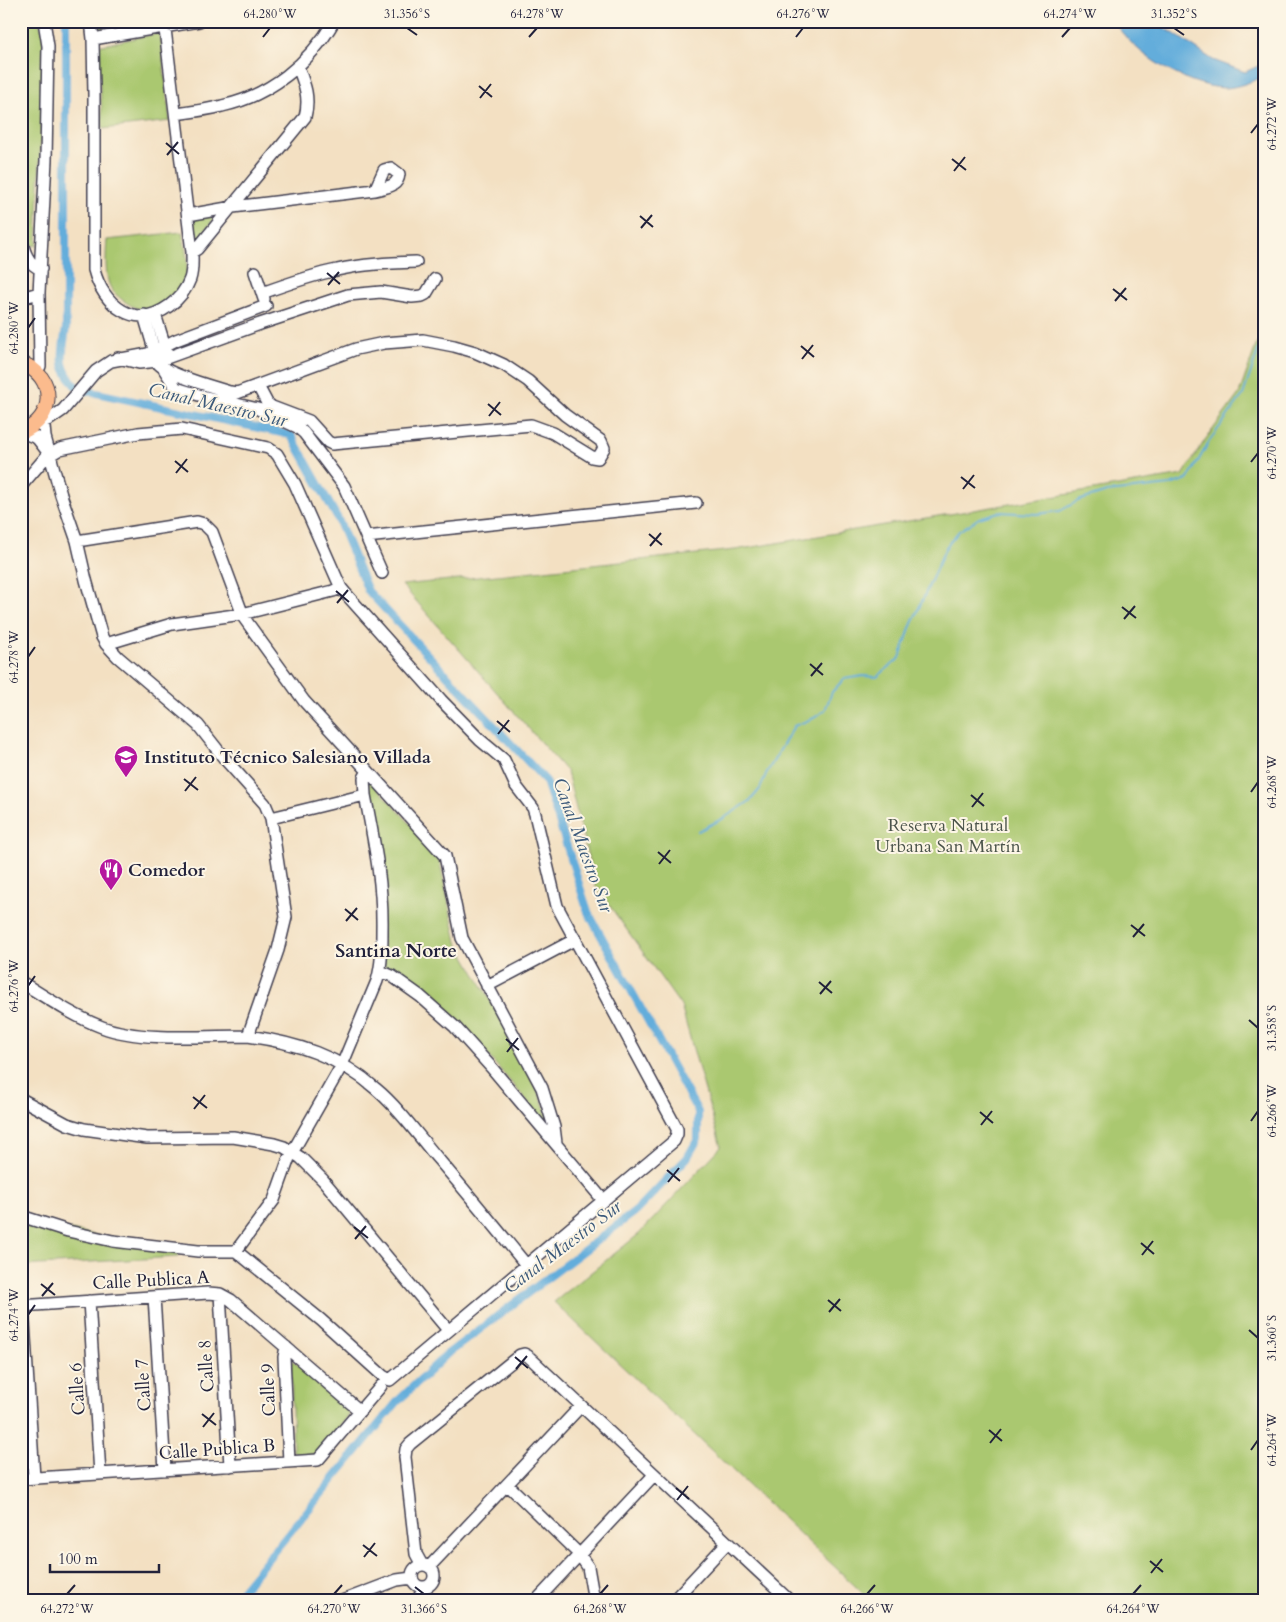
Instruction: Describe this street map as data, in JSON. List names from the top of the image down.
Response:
{
  "streets": {
    "street": [
      "Calle Publica A",
      "Calle 8",
      "Calle 7",
      "Calle 6",
      "Calle 9",
      "Calle Publica B"
    ]
  },
  "crossings": [
    ["Calle Publica A", "Calle 8"],
    ["Calle Publica A", "Calle 7"],
    ["Calle Publica A", "Calle 6"],
    ["Calle Publica A", "Calle 9"],
    ["Calle Publica A", "Calle Publica B"],
    ["Calle 8", "Calle Publica B"],
    ["Calle 7", "Calle Publica B"],
    ["Calle 6", "Calle Publica B"],
    ["Calle 9", "Calle Publica B"]
  ],
  "districts": ["Santina Norte"],
  "water": ["Canal Maestro Sur"],
  "parks": ["Reserva Natural Urbana San Martín"],
  "places": {
    "school or university": ["Instituto Técnico Salesiano Villada"],
    "restaurant": ["Comedor"]
  },
  "scale_bar": "100 m",
  "coordinates": [
    "64.280°W",
    "31.356°S",
    "64.278°W",
    "64.276°W",
    "64.274°W",
    "31.352°S",
    "64.272°W",
    "64.270°W",
    "64.268°W",
    "31.358°S",
    "64.266°W",
    "31.360°S",
    "64.264°W",
    "31.366°S"
  ]
}
